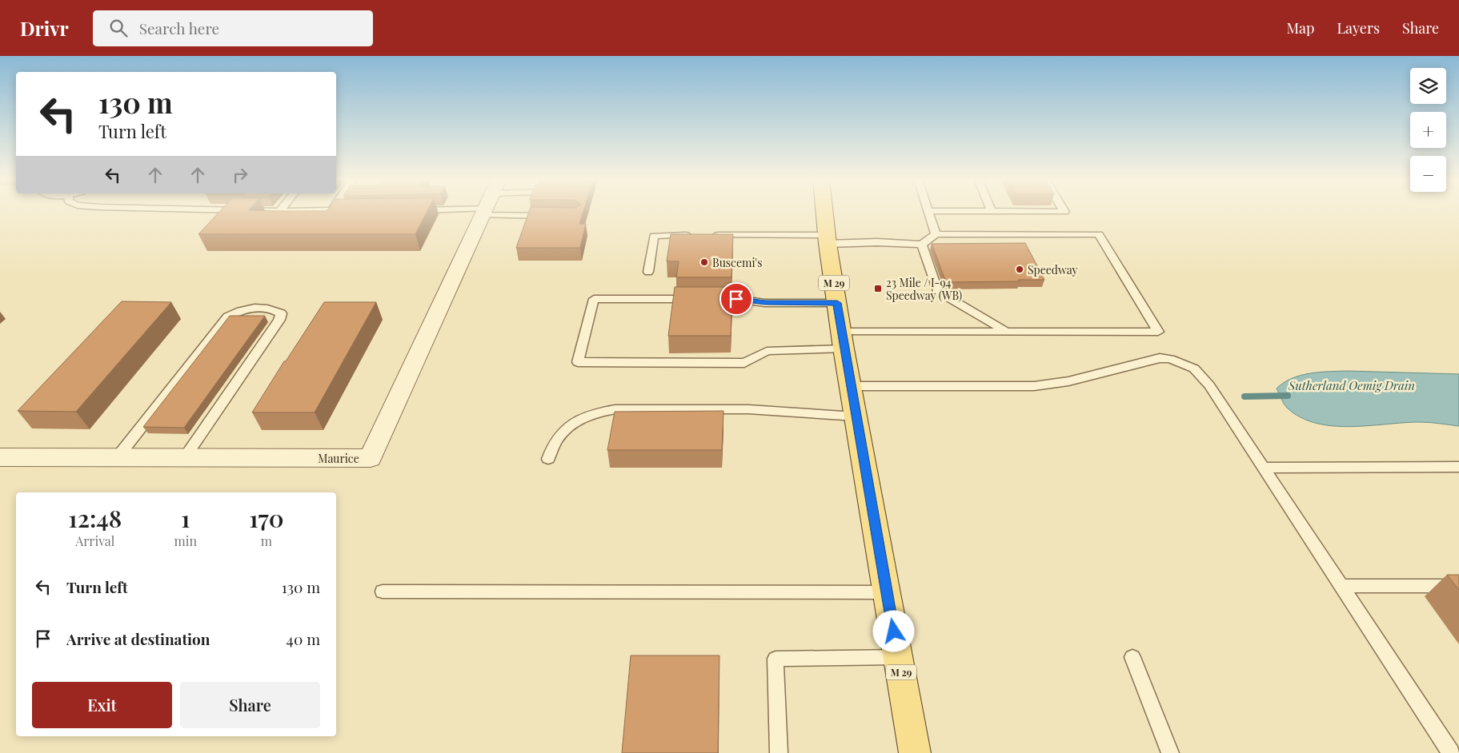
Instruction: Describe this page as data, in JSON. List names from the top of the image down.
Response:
{
  "streets": {
    "main road": ["M 29"],
    "street": ["Maurice"]
  },
  "water": ["Sutherland Oemig Drain"],
  "places": {
    "other": ["Buscemi's", "Speedway"],
    "transit": ["23 Mile / I-94 Speedway (WB)"]
  },
  "page": {
    "header": "Drivr",
    "search": "Search here",
    "nav": ["Map", "Layers", "Share"],
    "map_buttons": ["+", "−"],
    "turn": ["130 m", "Turn left"],
    "eta": [
      "12:48",
      "Arrival",
      "1",
      "min",
      "170",
      "m"
    ],
    "list": [
      {
        "name": "Turn left",
        "value": "130 m"
      },
      {
        "name": "Arrive at destination",
        "value": "40 m"
      }
    ],
    "buttons": ["Exit", "Share"]
  }
}
